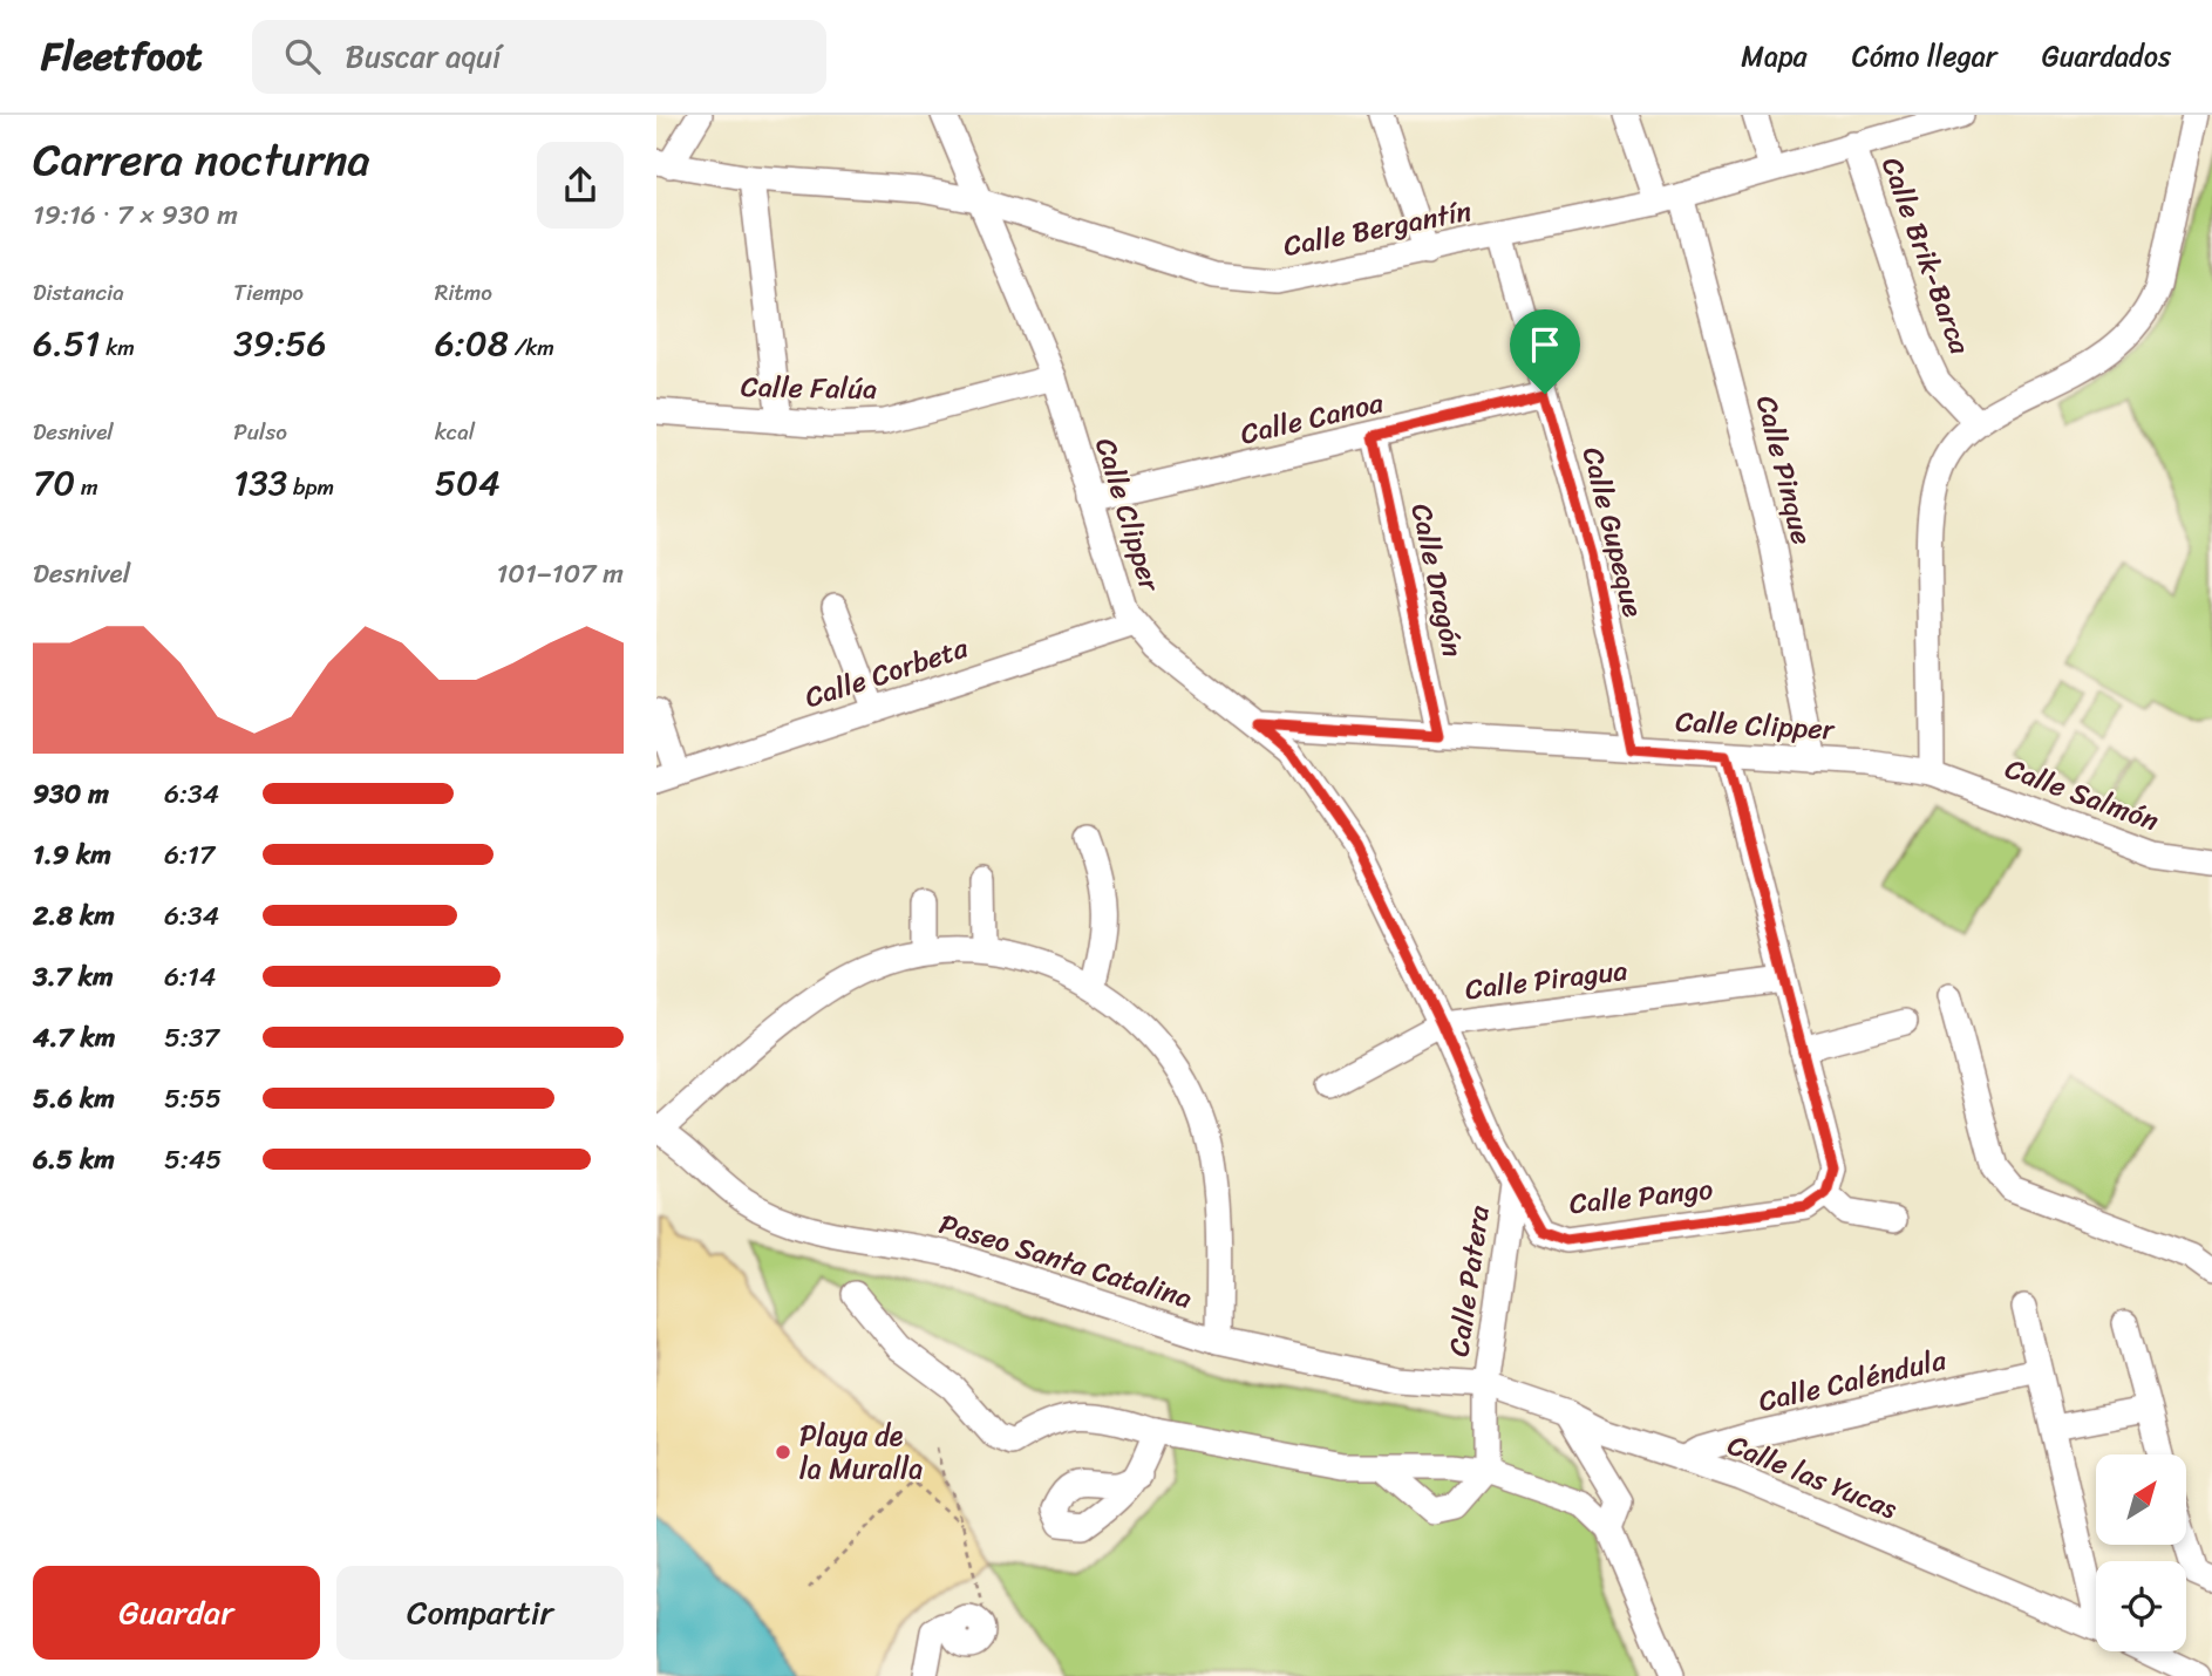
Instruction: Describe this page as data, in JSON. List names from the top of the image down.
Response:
{
  "streets": {
    "street": [
      "Calle Bergantín",
      "Calle Brik-Barca",
      "Calle Falúa",
      "Calle Canoa",
      "Calle Pinque",
      "Calle Clipper",
      "Calle Gupeque",
      "Calle Dragón",
      "Calle Corbeta",
      "Calle Salmón",
      "Calle Piragua",
      "Calle Pango",
      "Paseo Santa Catalina",
      "Calle Patera",
      "Calle Caléndula",
      "Calle las Yucas"
    ]
  },
  "crossings": [
    ["Calle Bergantín", "Calle Brik-Barca"],
    ["Calle Bergantín", "Calle Pinque"],
    ["Calle Bergantín", "Calle Clipper"],
    ["Calle Bergantín", "Calle Gupeque"],
    ["Calle Falúa", "Calle Clipper"],
    ["Calle Canoa", "Calle Clipper"],
    ["Calle Canoa", "Calle Gupeque"],
    ["Calle Canoa", "Calle Dragón"],
    ["Calle Pinque", "Calle Clipper"],
    ["Calle Clipper", "Calle Gupeque"],
    ["Calle Clipper", "Calle Dragón"],
    ["Calle Clipper", "Calle Corbeta"],
    ["Calle Clipper", "Calle Salmón"],
    ["Calle Clipper", "Calle Pango"],
    ["Calle Piragua", "Calle Pango"],
    ["Calle Pango", "Calle Patera"],
    ["Paseo Santa Catalina", "Calle Patera"],
    ["Paseo Santa Catalina", "Calle las Yucas"],
    ["Calle Patera", "Calle las Yucas"],
    ["Calle Caléndula", "Calle las Yucas"]
  ],
  "places": ["Playa de la Muralla"],
  "north": "top right",
  "page": {
    "header": "Fleetfoot",
    "search": "Buscar aquí",
    "nav": ["Mapa", "Cómo llegar", "Guardados"],
    "heading": ["Carrera nocturna", "19:16 · 7 × 930 m"],
    "stats": [
      ["Distancia", "6.51 km"],
      ["Tiempo", "39:56"],
      ["Ritmo", "6:08 /km"],
      ["Desnivel", "70 m"],
      ["Pulso", "133 bpm"],
      ["kcal", "504"]
    ],
    "chart": ["Desnivel", "101–107 m"],
    "list": [
      {
        "name": "930 m",
        "note": "6:34"
      },
      {
        "name": "1.9 km",
        "note": "6:17"
      },
      {
        "name": "2.8 km",
        "note": "6:34"
      },
      {
        "name": "3.7 km",
        "note": "6:14"
      },
      {
        "name": "4.7 km",
        "note": "5:37"
      },
      {
        "name": "5.6 km",
        "note": "5:55"
      },
      {
        "name": "6.5 km",
        "note": "5:45"
      }
    ],
    "buttons": ["Guardar", "Compartir"]
  }
}
